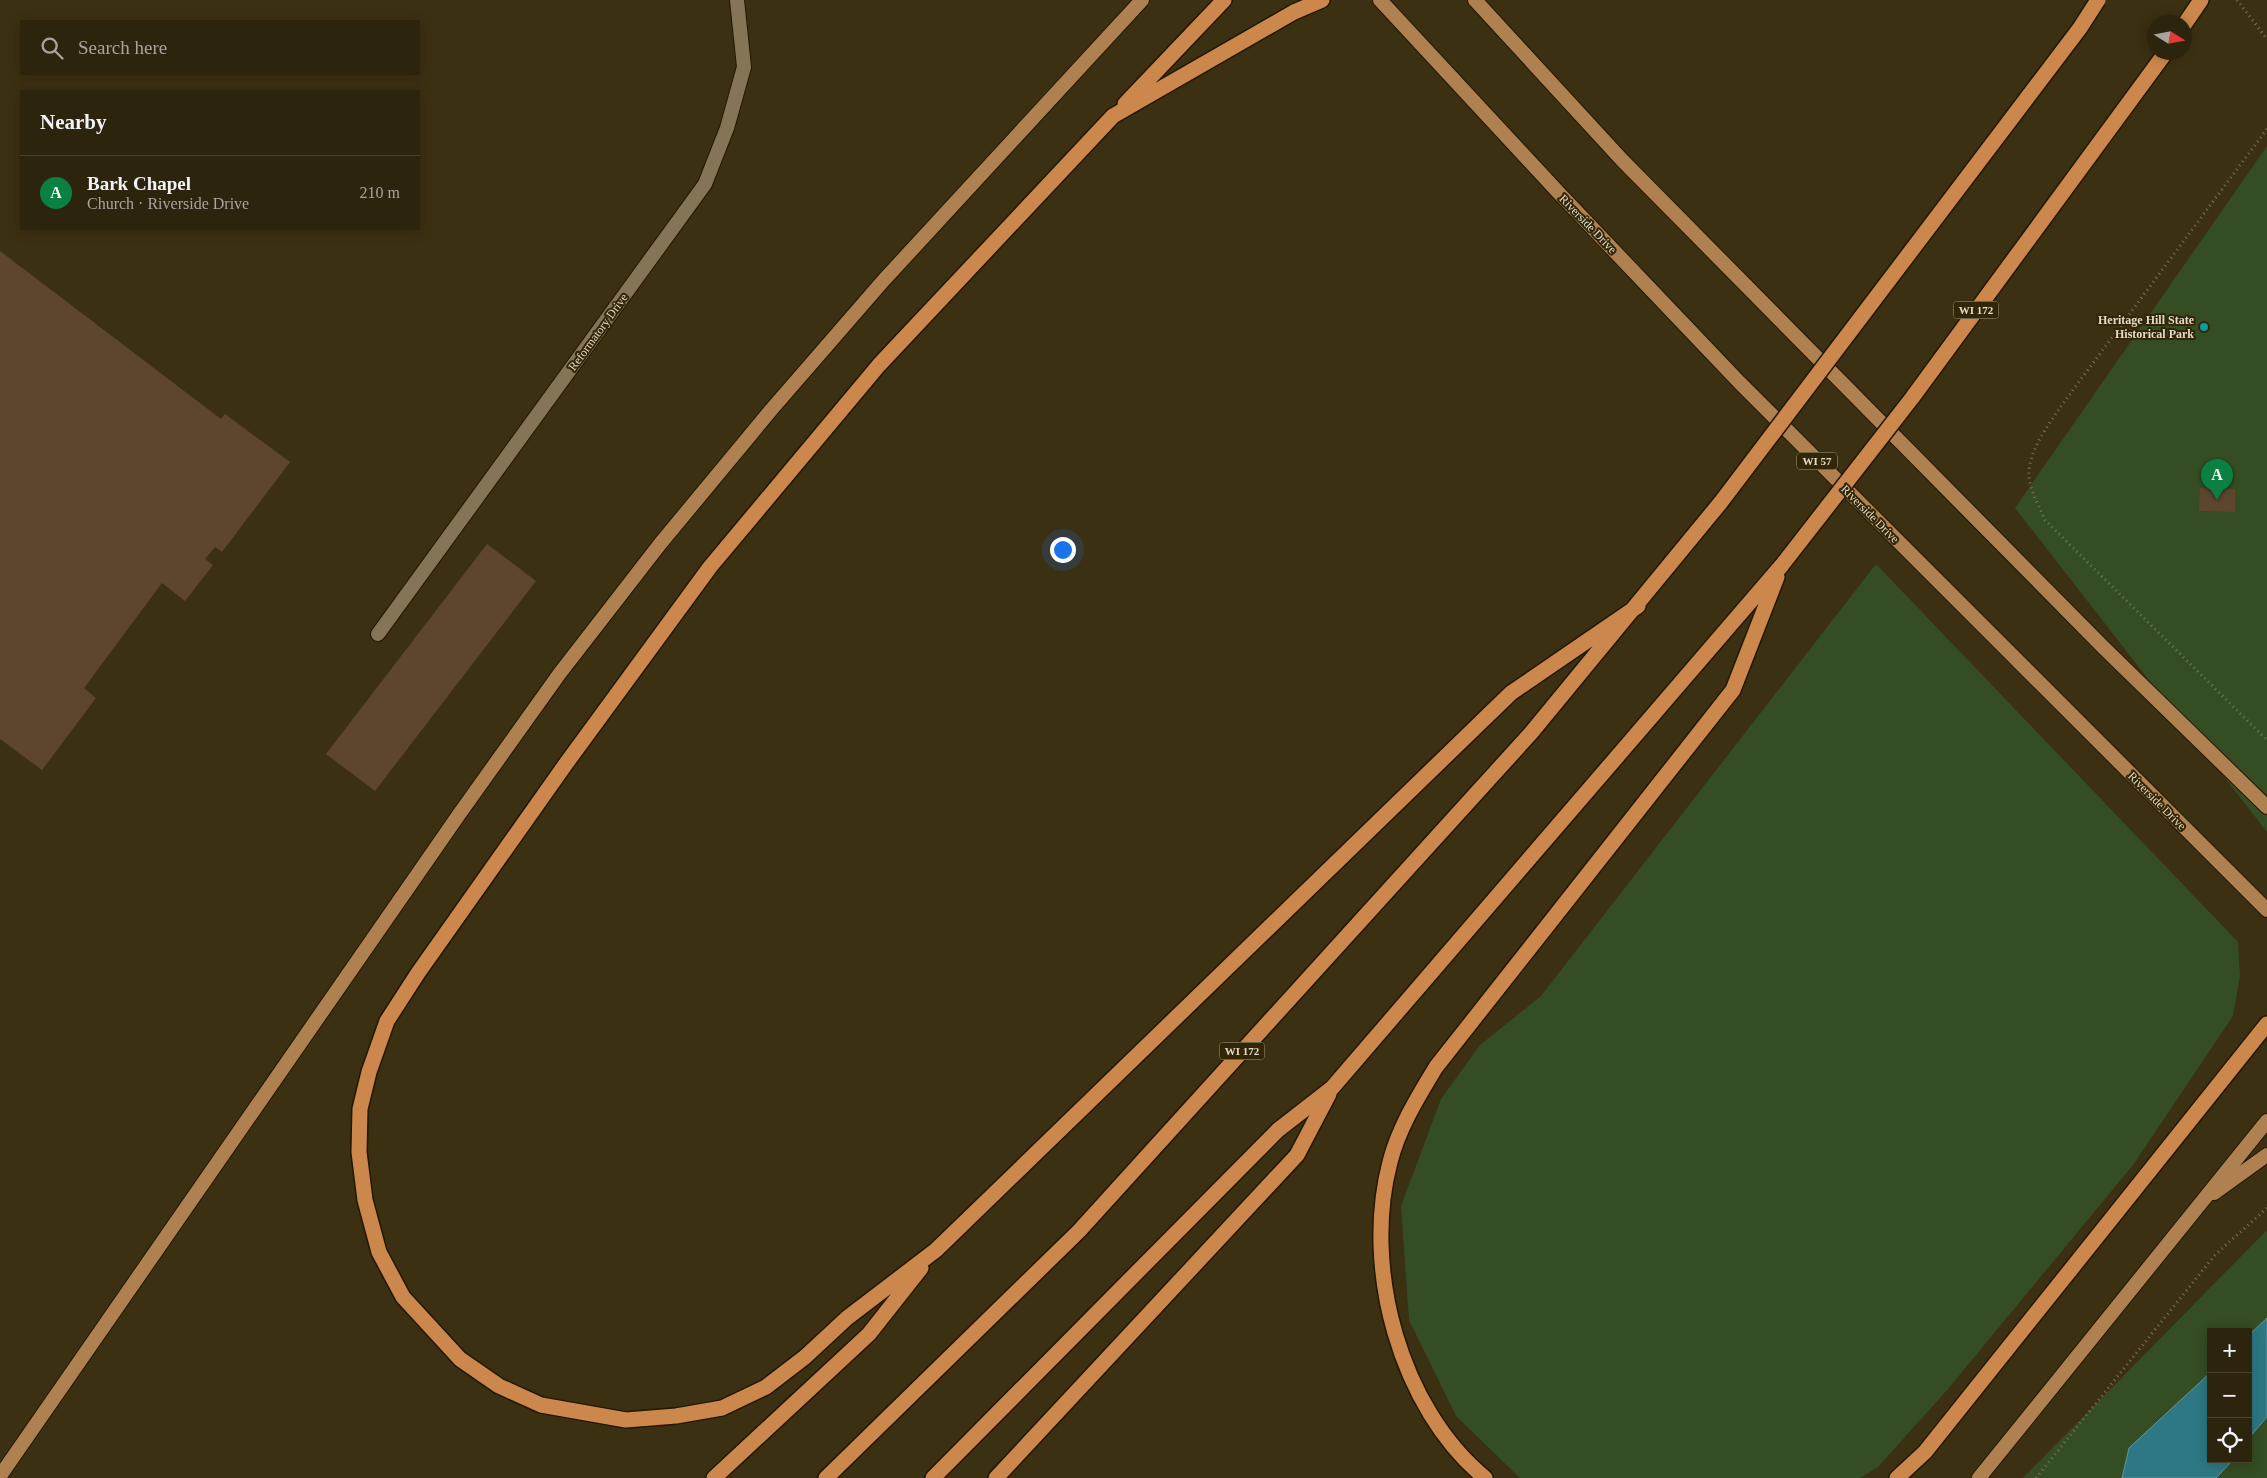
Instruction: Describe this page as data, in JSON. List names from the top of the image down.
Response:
{
  "streets": {
    "highway": ["WI 172"],
    "main road": ["Riverside Drive", "WI 57"],
    "street": ["Reformatory Drive"]
  },
  "places": ["Heritage Hill State Historical Park"],
  "north": "right",
  "page": {
    "search": "Search here",
    "heading": "Nearby",
    "list": [
      {
        "mark": "A",
        "name": "Bark Chapel",
        "note": "Church · Riverside Drive",
        "value": "210 m"
      }
    ],
    "pins": "A",
    "map_buttons": ["+", "−"]
  }
}
